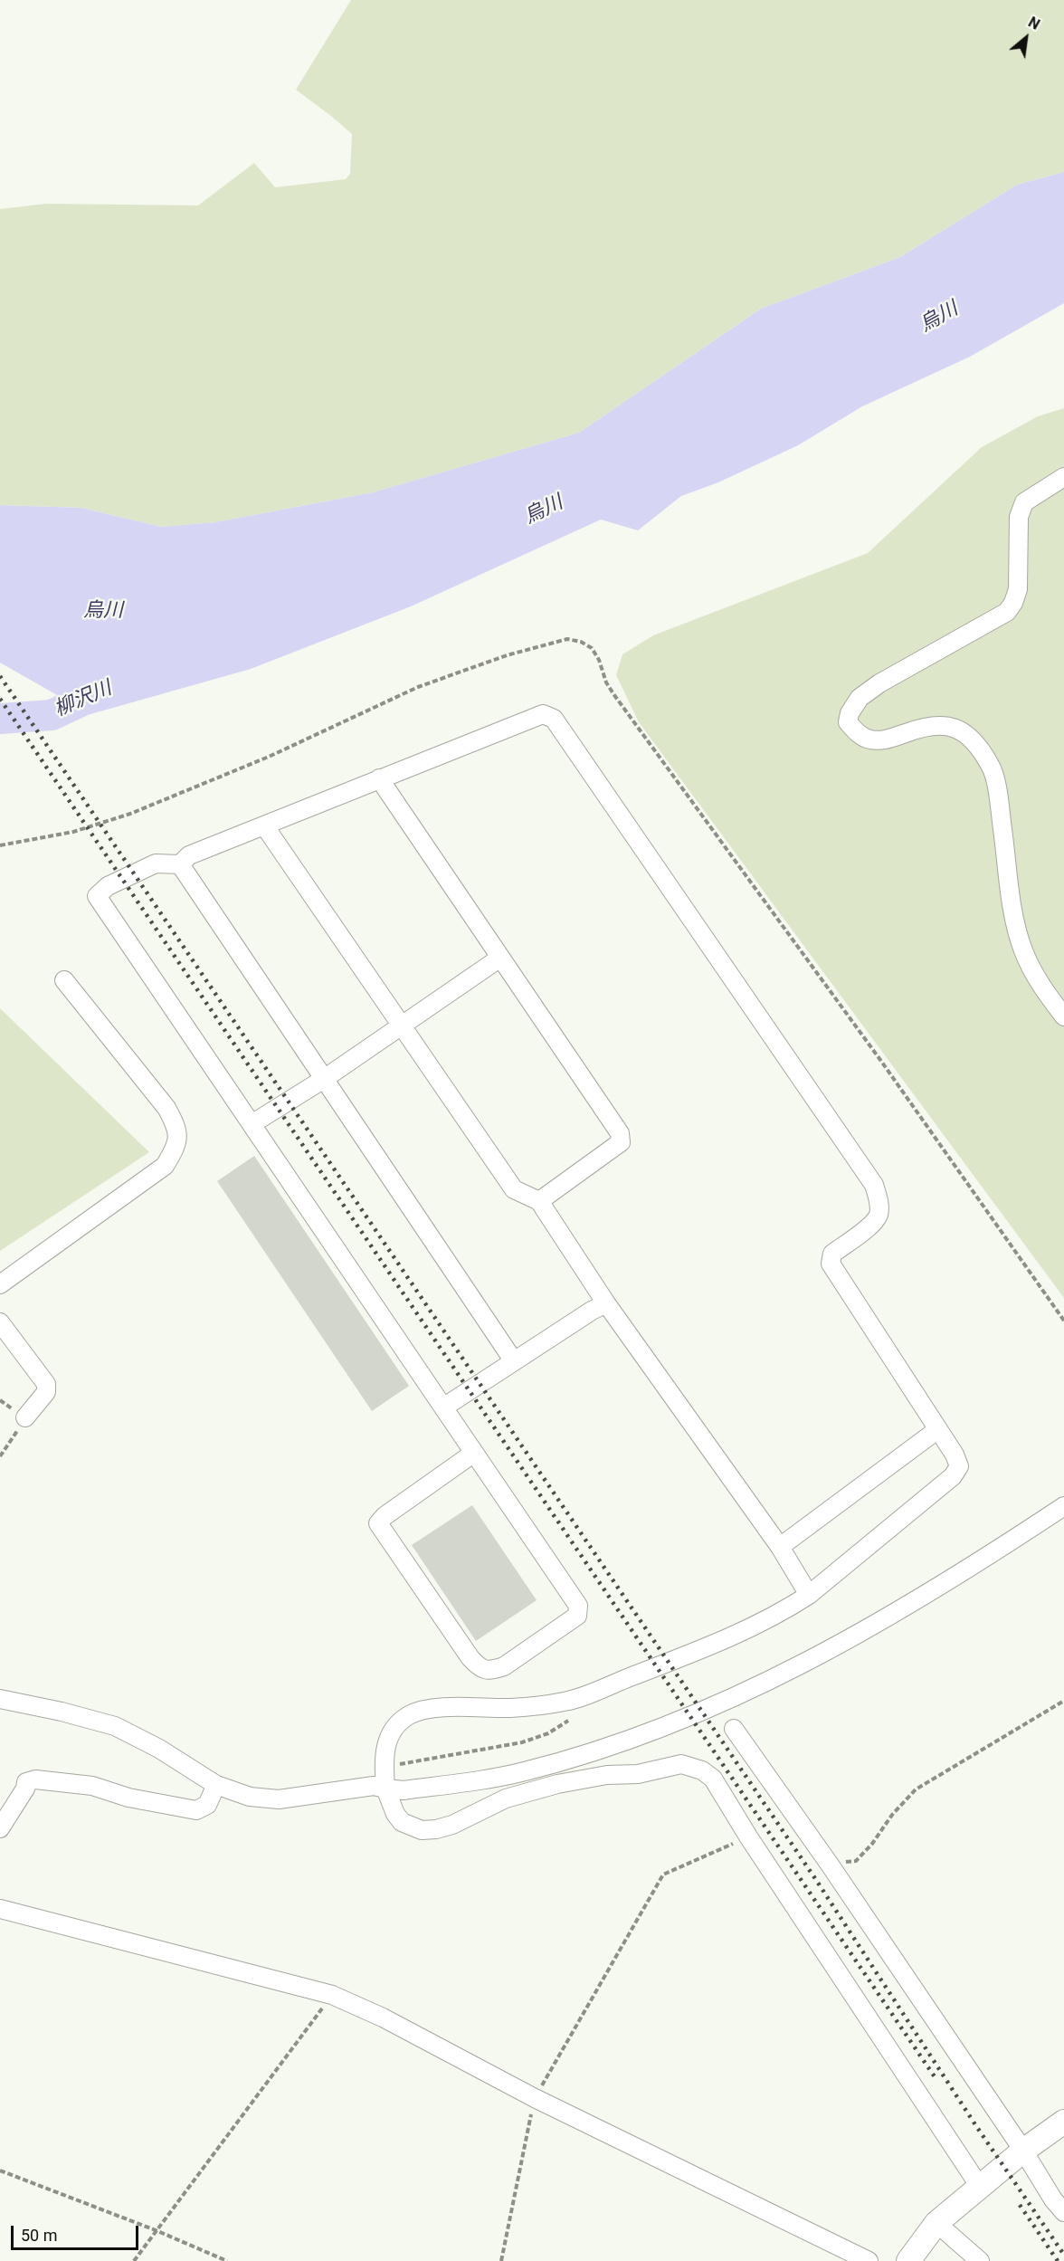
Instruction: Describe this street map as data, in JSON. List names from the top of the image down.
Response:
{
  "water": ["烏川", "柳沢川"],
  "scale_bar": "50 m",
  "north": "top right"
}
